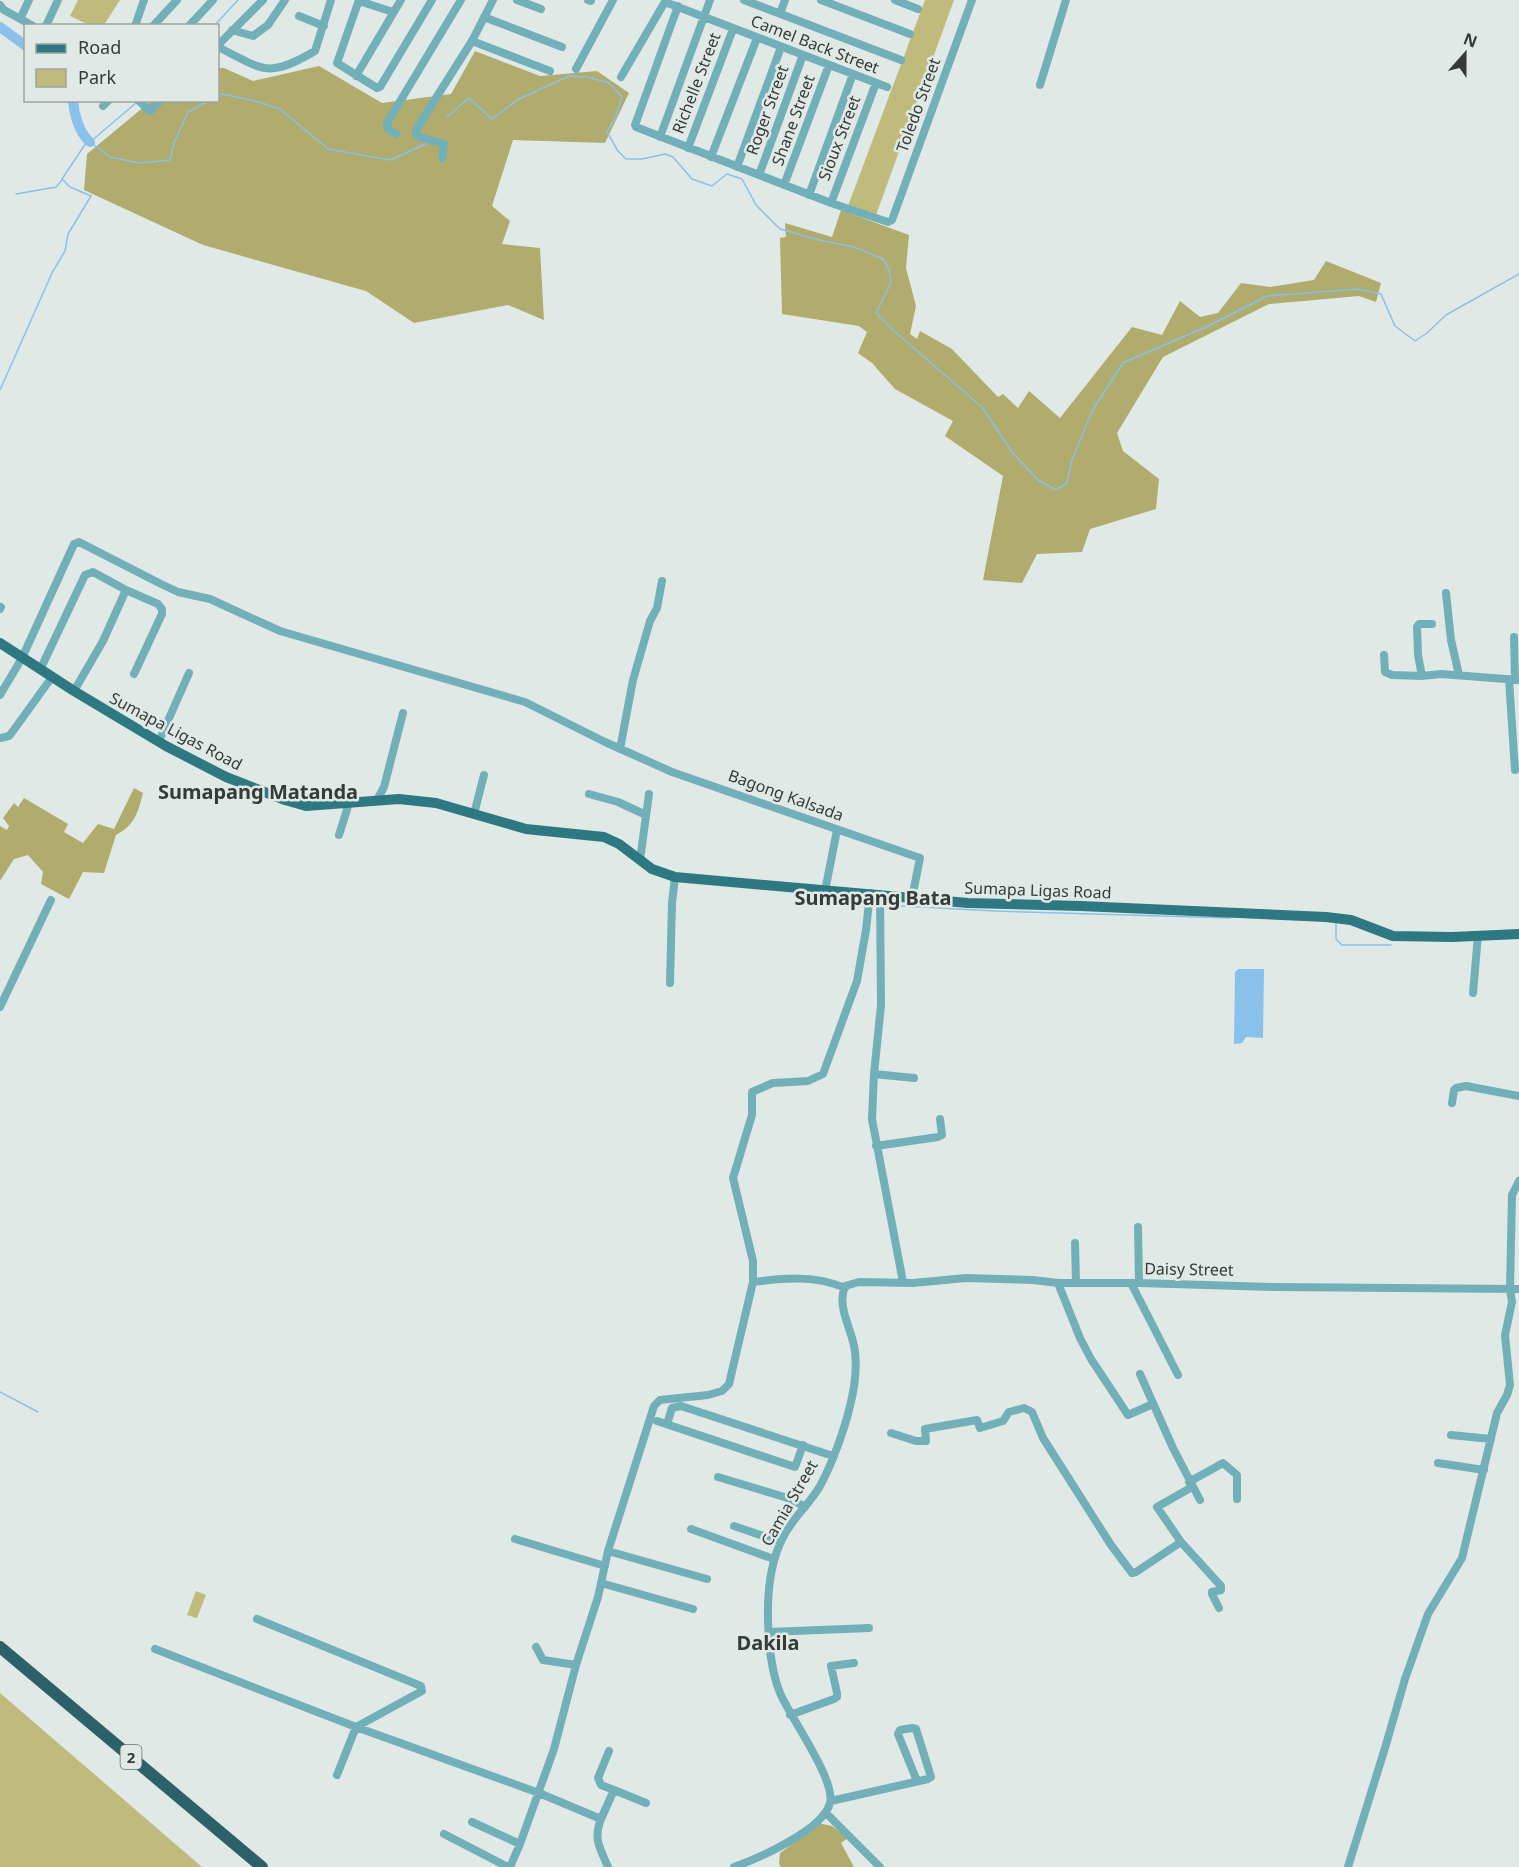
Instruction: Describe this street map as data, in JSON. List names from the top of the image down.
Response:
{
  "streets": {
    "highway": ["2"],
    "main road": ["Sumapa Ligas Road"],
    "street": [
      "Camel Back Street",
      "Richelle Street",
      "Toledo Street",
      "Roger Street",
      "Shane Street",
      "Sioux Street",
      "Bagong Kalsada",
      "Daisy Street",
      "Camia Street"
    ]
  },
  "crossings": [
    ["Camel Back Street", "Richelle Street"],
    ["Camel Back Street", "Roger Street"],
    ["Camel Back Street", "Shane Street"],
    ["Camel Back Street", "Sioux Street"],
    ["Toledo Street", "Sioux Street"],
    ["Sumapa Ligas Road", "Bagong Kalsada"],
    ["Daisy Street", "Camia Street"]
  ],
  "districts": ["Sumapang Matanda", "Sumapang Bata", "Dakila"],
  "legend": ["Road", "Park"],
  "north": "top"
}
